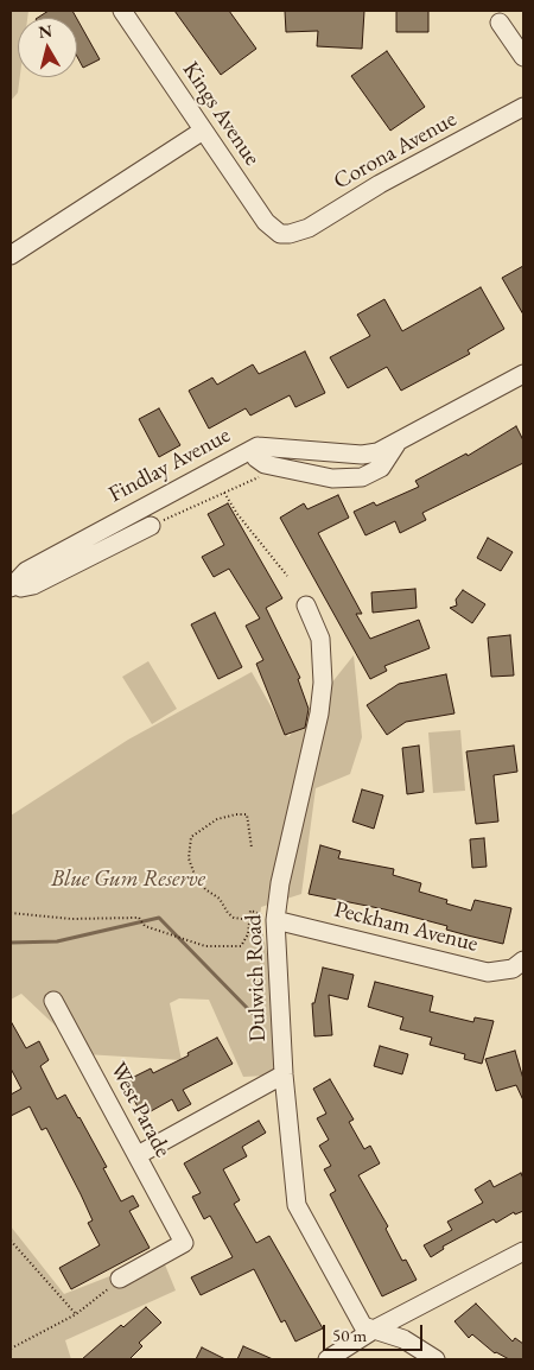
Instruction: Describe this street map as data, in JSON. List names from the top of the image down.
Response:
{
  "streets": {
    "street": [
      "Kings Avenue",
      "Corona Avenue",
      "Findlay Avenue",
      "Peckham Avenue",
      "Dulwich Road",
      "West Parade"
    ]
  },
  "crossings": [
    ["Kings Avenue", "Corona Avenue"],
    ["Peckham Avenue", "Dulwich Road"]
  ],
  "parks": ["Blue Gum Reserve"],
  "scale_bar": "50 m",
  "north": "top"
}
